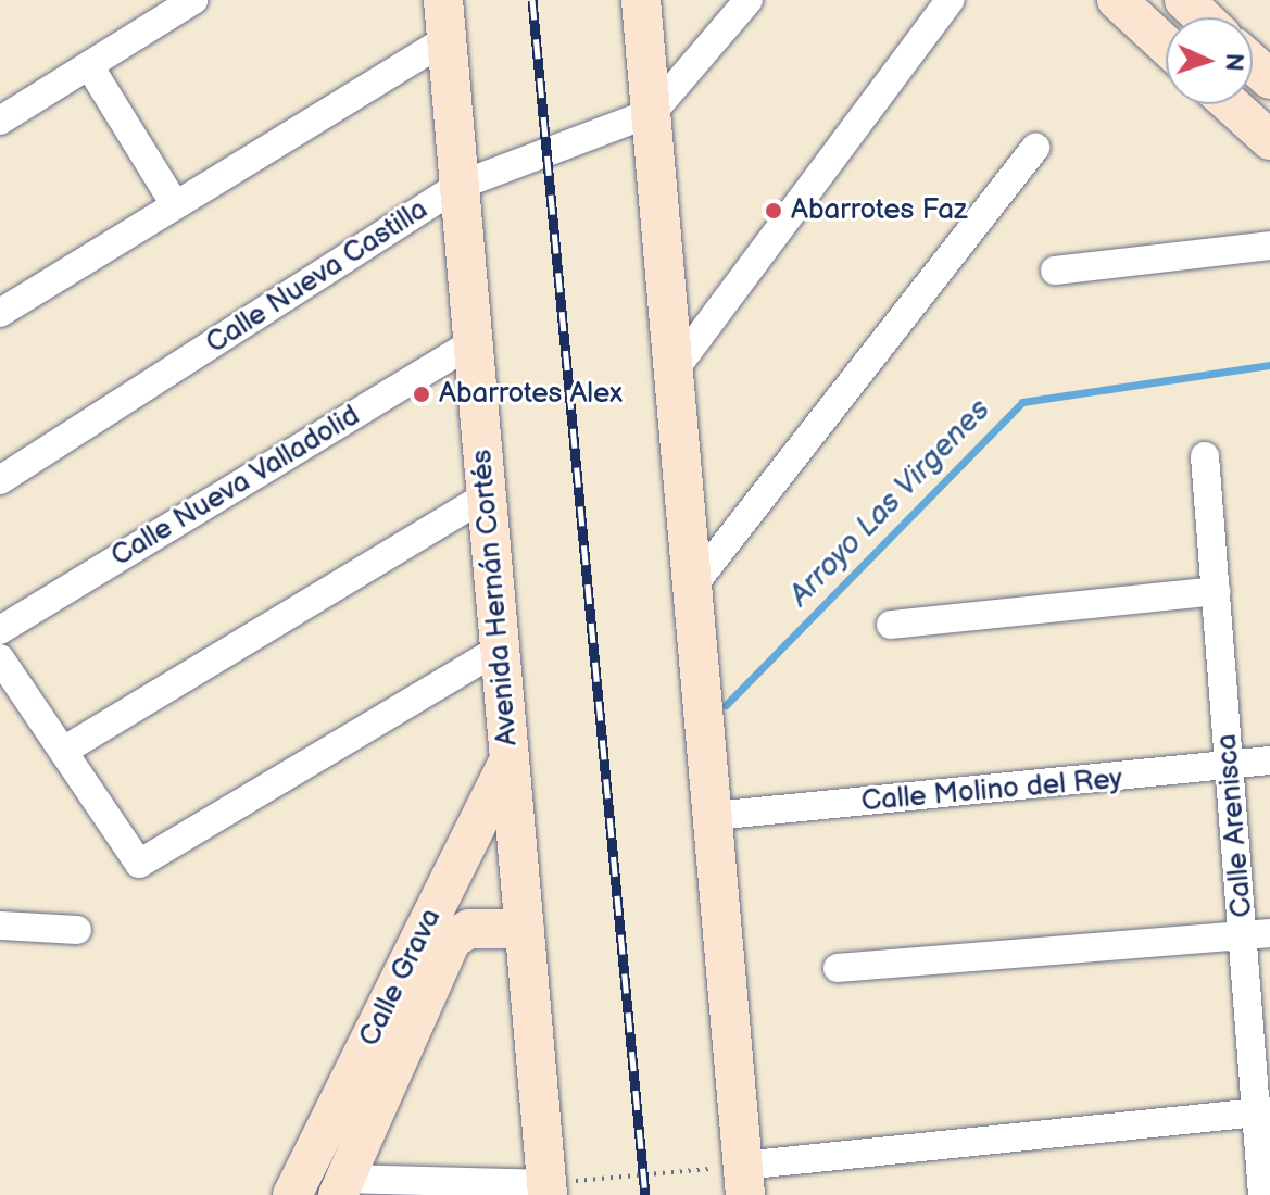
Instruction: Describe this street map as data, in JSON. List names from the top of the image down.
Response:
{
  "streets": {
    "main road": ["Avenida Hernán Cortés", "Calle Grava"],
    "street": [
      "Calle Nueva Castilla",
      "Calle Nueva Valladolid",
      "Calle Molino del Rey",
      "Calle Arenisca"
    ]
  },
  "crossings": [
    ["Calle Nueva Castilla", "Avenida Hernán Cortés"],
    ["Calle Nueva Valladolid", "Avenida Hernán Cortés"],
    ["Avenida Hernán Cortés", "Calle Grava"],
    ["Calle Molino del Rey", "Calle Arenisca"]
  ],
  "water": ["Arroyo Las Virgenes"],
  "places": ["Abarrotes Faz", "Abarrotes Alex"],
  "north": "right"
}
